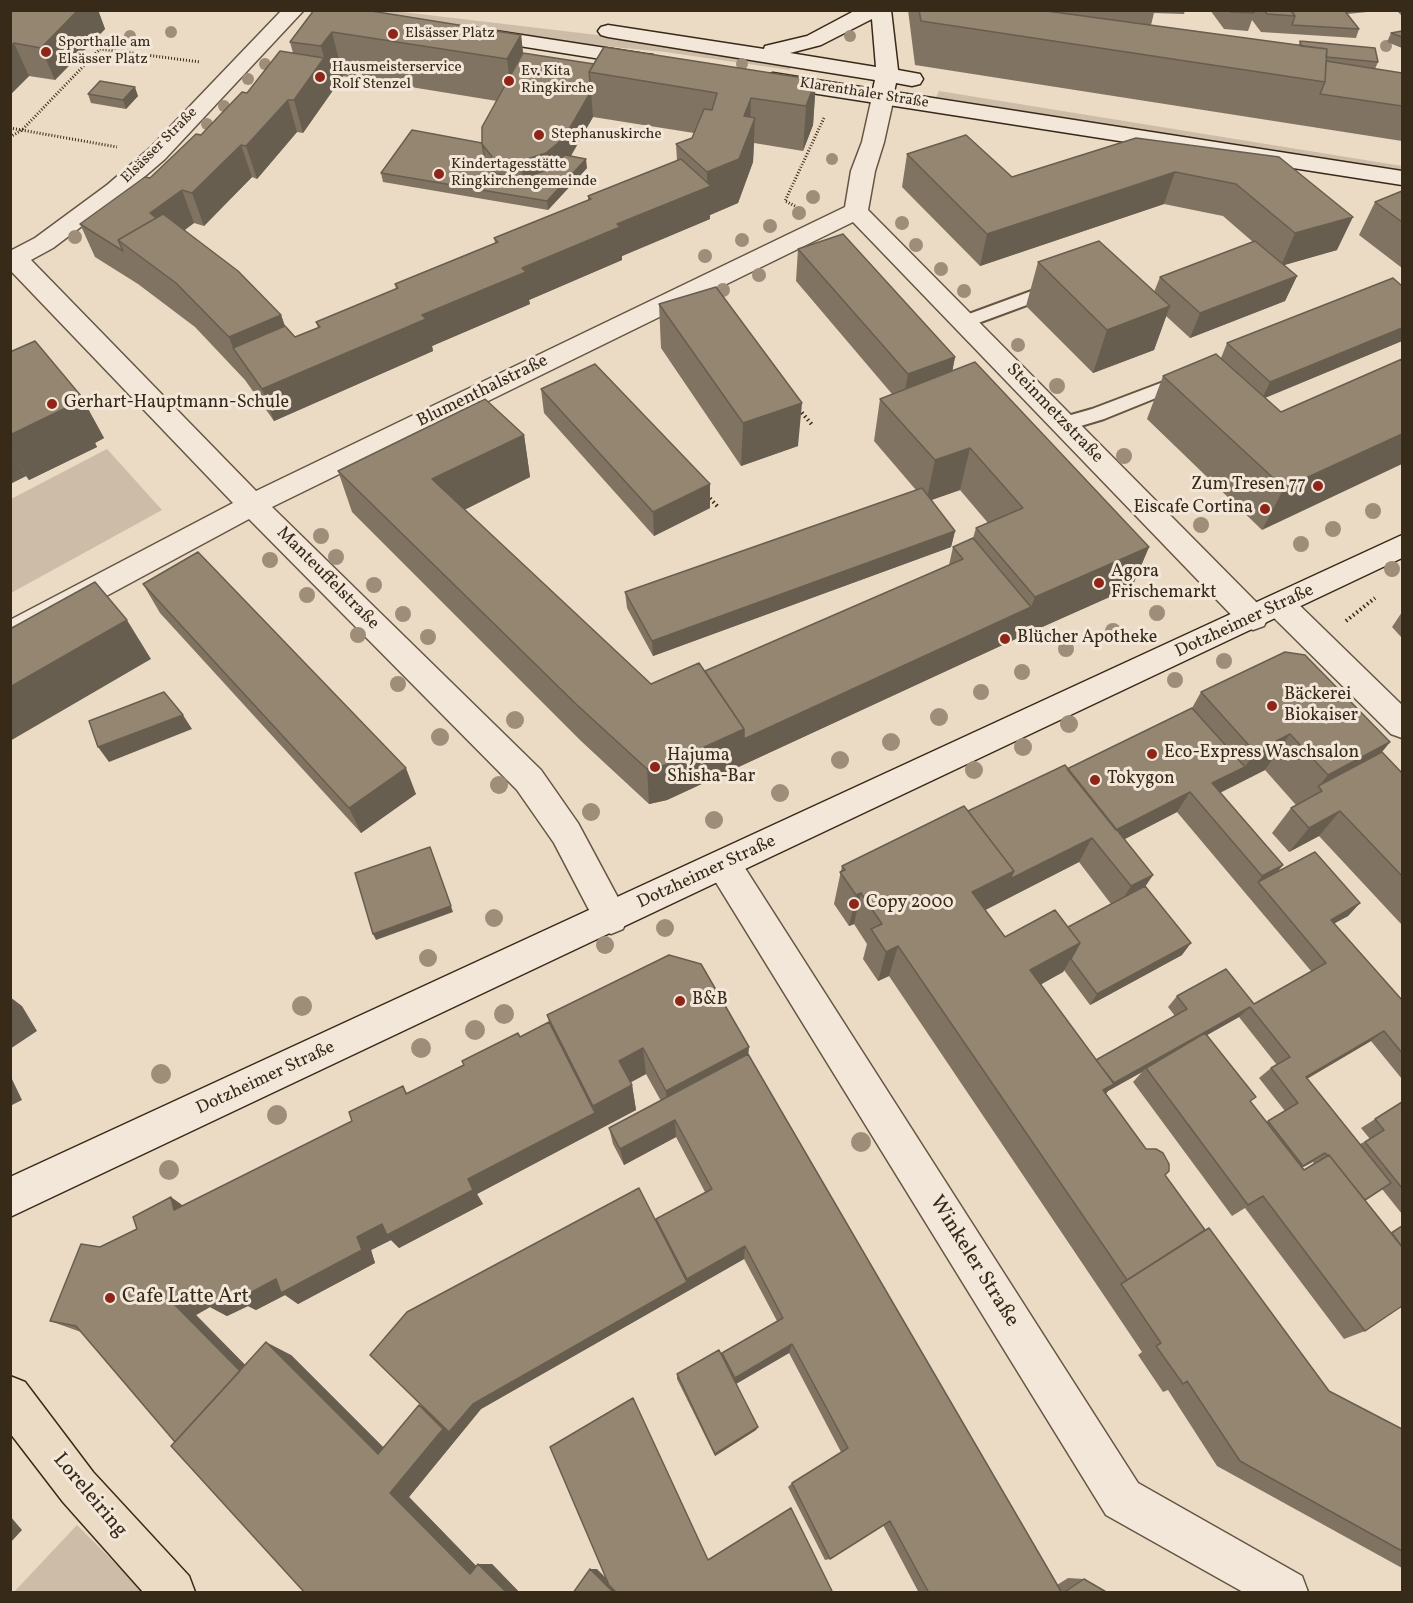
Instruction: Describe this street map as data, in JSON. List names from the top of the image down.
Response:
{
  "streets": {
    "main road": ["Loreleiring"],
    "street": [
      "Klarenthaler Straße",
      "Elsässer Straße",
      "Blumenthalstraße",
      "Steinmetzstraße",
      "Manteuffelstraße",
      "Dotzheimer Straße",
      "Winkeler Straße"
    ]
  },
  "crossings": [
    ["Elsässer Straße", "Manteuffelstraße"],
    ["Blumenthalstraße", "Steinmetzstraße"],
    ["Blumenthalstraße", "Manteuffelstraße"],
    ["Steinmetzstraße", "Dotzheimer Straße"],
    ["Manteuffelstraße", "Dotzheimer Straße"],
    ["Dotzheimer Straße", "Winkeler Straße"]
  ],
  "places": [
    "Elsässer Platz",
    "Sporthalle am Elsässer Platz",
    "Hausmeisterservice Rolf Stenzel",
    "Ev. Kita Ringkirche",
    "Stephanuskirche",
    "Kindertagesstätte Ringkirchengemeinde",
    "Gerhart-Hauptmann-Schule",
    "Zum Tresen 77",
    "Eiscafe Cortina",
    "Agora Frischemarkt",
    "Blücher Apotheke",
    "Bäckerei Biokaiser",
    "Eco-Express Waschsalon",
    "Hajuma Shisha-Bar",
    "Tokygon",
    "Copy 2000",
    "B&B",
    "Cafe Latte Art"
  ]
}
